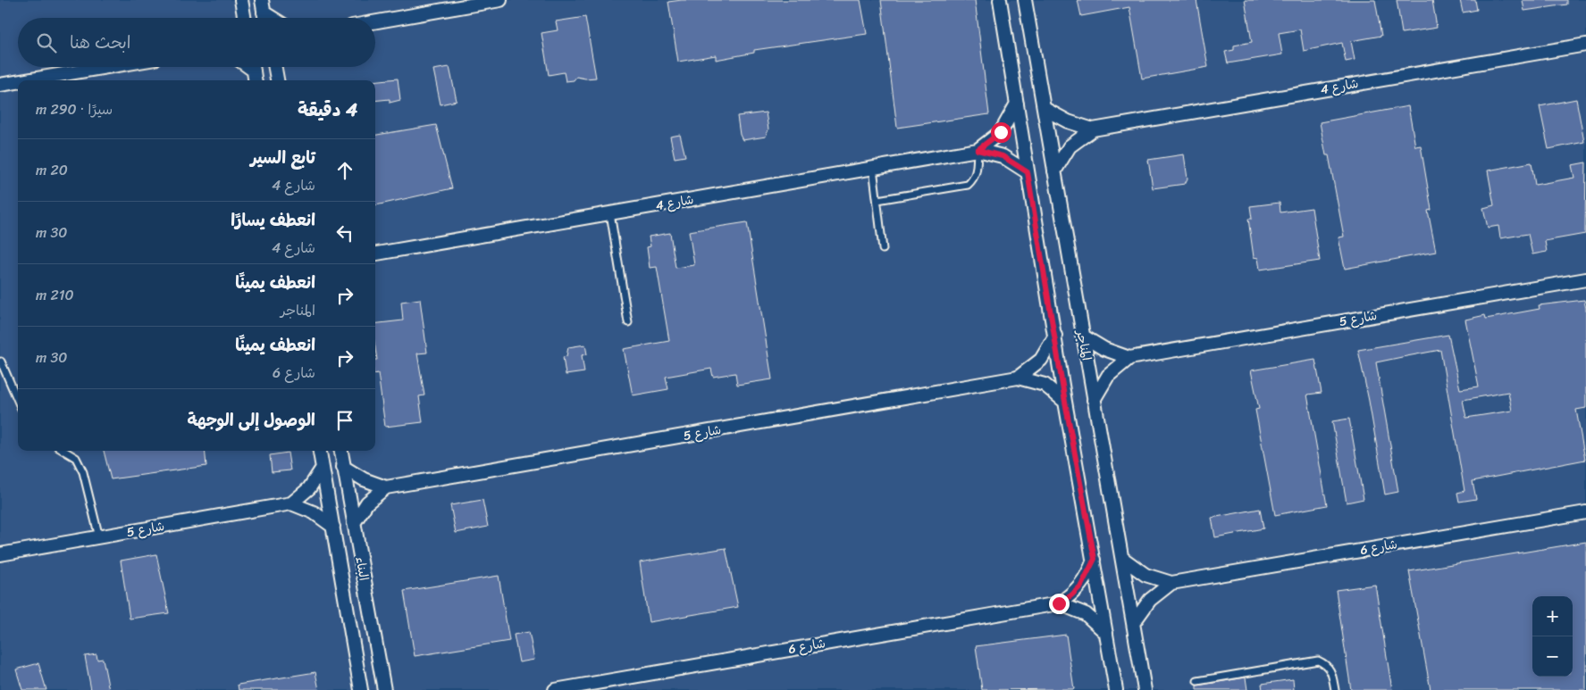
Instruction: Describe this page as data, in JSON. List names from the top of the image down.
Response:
{
  "streets": {
    "street": [
      "شارع 4",
      "شارع 5",
      "المناجر",
      "شارع 6",
      "البناء"
    ]
  },
  "crossings": [
    ["شارع 4", "المناجر"],
    ["شارع 5", "المناجر"],
    ["شارع 5", "البناء"],
    ["المناجر", "شارع 6"]
  ],
  "page": {
    "search": "ابحث هنا",
    "heading": ["4 دقيقة", "سيرًا · 290 m"],
    "list": [
      ["تابع السير", "شارع 4", "20 m"],
      ["انعطف يسارًا", "شارع 4", "30 m"],
      ["انعطف يمينًا", "المناجر", "210 m"],
      ["انعطف يمينًا", "شارع 6", "30 m"],
      "الوصول إلى الوجهة"
    ],
    "map_buttons": ["+", "−"]
  }
}
